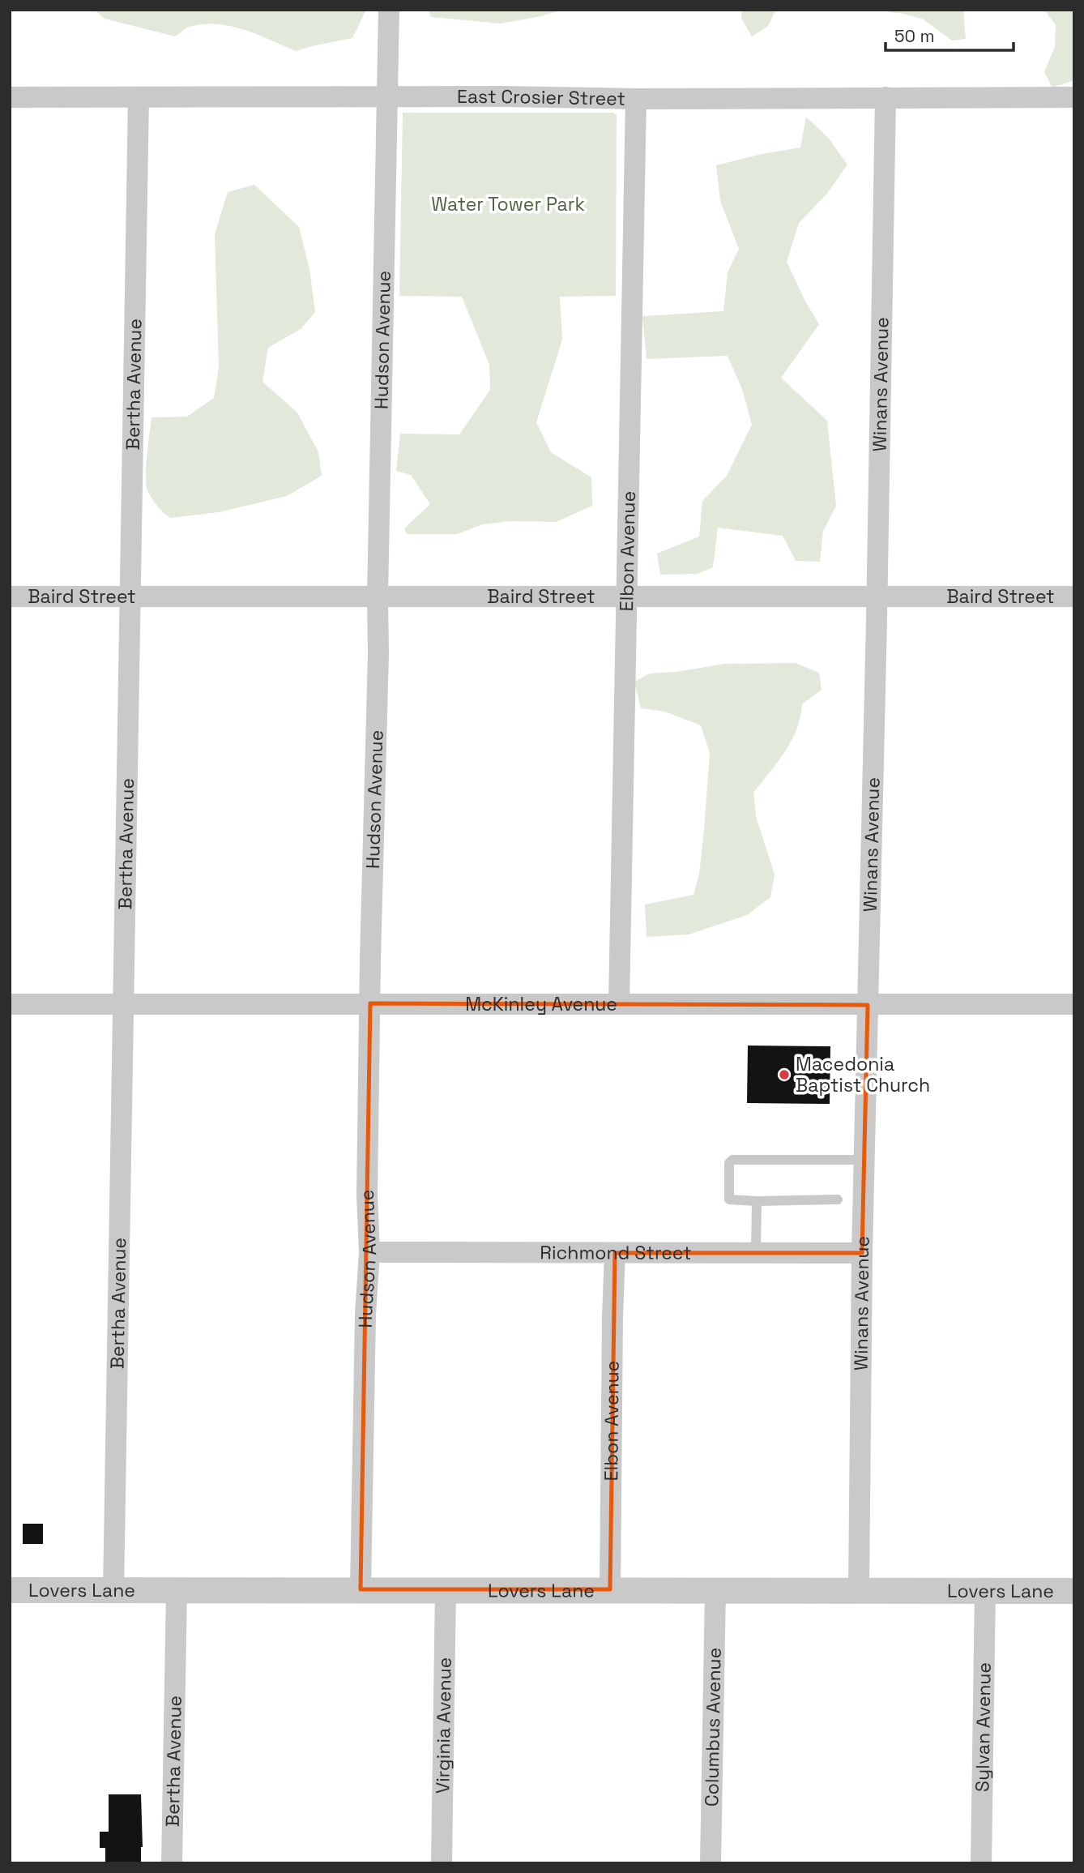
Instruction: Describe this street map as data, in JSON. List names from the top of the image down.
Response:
{
  "streets": {
    "street": [
      "East Crosier Street",
      "Hudson Avenue",
      "Winans Avenue",
      "Bertha Avenue",
      "Elbon Avenue",
      "Baird Street",
      "McKinley Avenue",
      "Richmond Street",
      "Lovers Lane",
      "Virginia Avenue",
      "Columbus Avenue",
      "Sylvan Avenue"
    ]
  },
  "crossings": [
    ["East Crosier Street", "Hudson Avenue"],
    ["East Crosier Street", "Winans Avenue"],
    ["East Crosier Street", "Bertha Avenue"],
    ["East Crosier Street", "Elbon Avenue"],
    ["Hudson Avenue", "Baird Street"],
    ["Hudson Avenue", "McKinley Avenue"],
    ["Hudson Avenue", "Richmond Street"],
    ["Hudson Avenue", "Lovers Lane"],
    ["Winans Avenue", "Baird Street"],
    ["Winans Avenue", "McKinley Avenue"],
    ["Winans Avenue", "Richmond Street"],
    ["Winans Avenue", "Lovers Lane"],
    ["Bertha Avenue", "Baird Street"],
    ["Bertha Avenue", "McKinley Avenue"],
    ["Bertha Avenue", "Lovers Lane"],
    ["Elbon Avenue", "Baird Street"],
    ["Elbon Avenue", "McKinley Avenue"],
    ["Elbon Avenue", "Richmond Street"],
    ["Elbon Avenue", "Lovers Lane"],
    ["Lovers Lane", "Virginia Avenue"],
    ["Lovers Lane", "Columbus Avenue"],
    ["Lovers Lane", "Sylvan Avenue"]
  ],
  "parks": ["Water Tower Park"],
  "places": ["Macedonia Baptist Church"],
  "scale_bar": "50 m"
}
